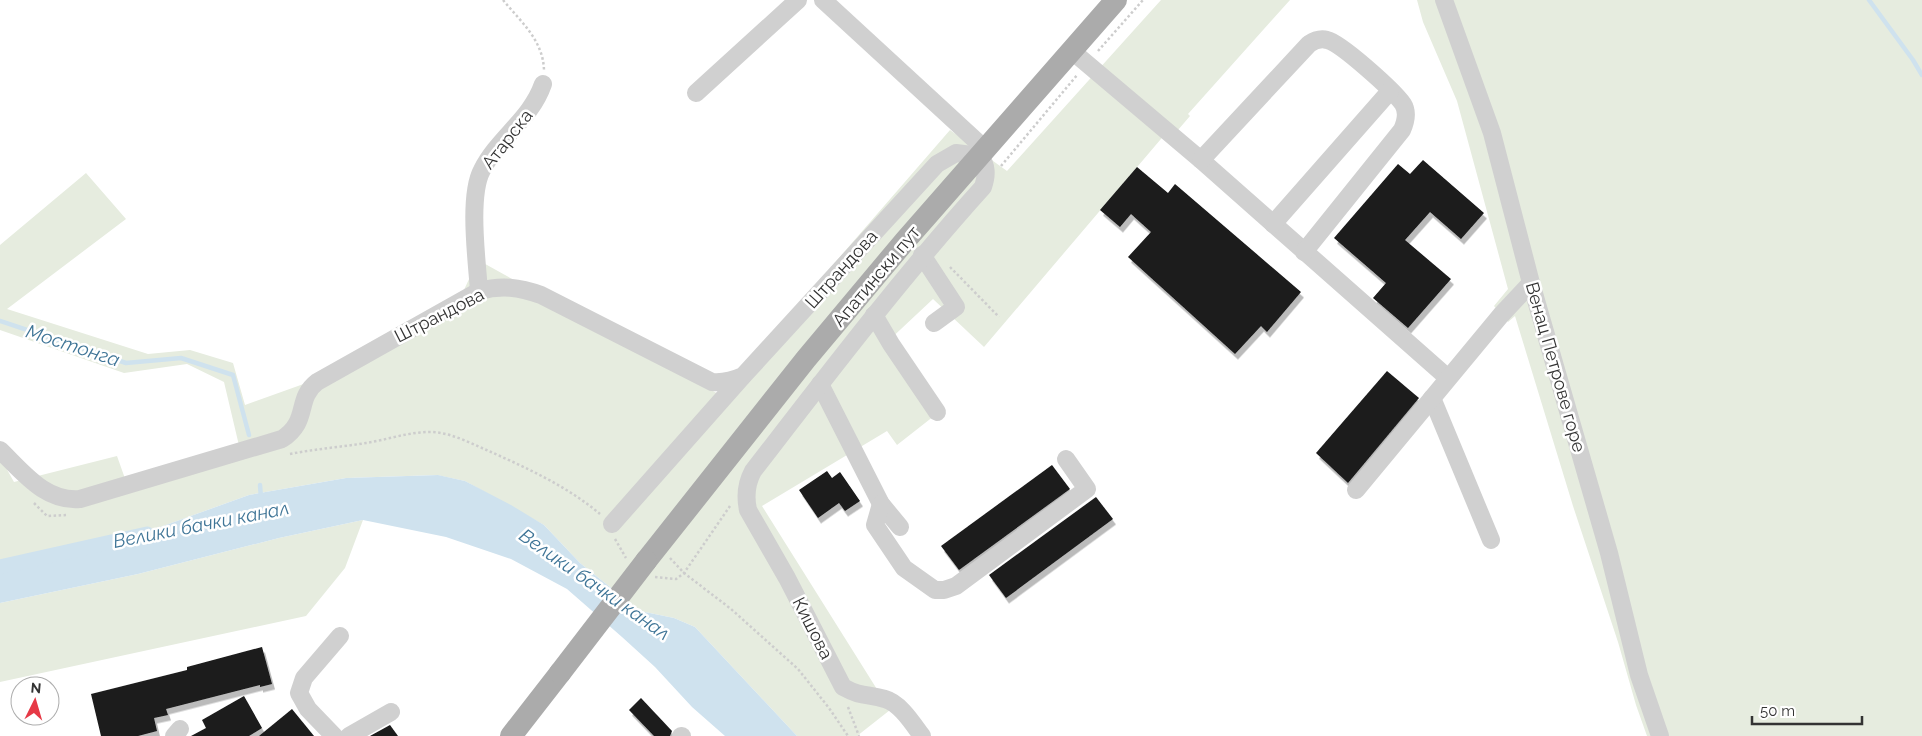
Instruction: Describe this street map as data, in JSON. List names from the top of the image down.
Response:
{
  "streets": {
    "main road": ["Апатински пут"],
    "street": [
      "Атарска",
      "Штрандова",
      "Венац Петрове горе",
      "Кишова"
    ]
  },
  "crossings": [
    ["Атарска", "Штрандова"],
    ["Штрандова", "Апатински пут"]
  ],
  "water": ["Мостонга", "Велики бачки канал"],
  "scale_bar": "50 m",
  "north": "top"
}
